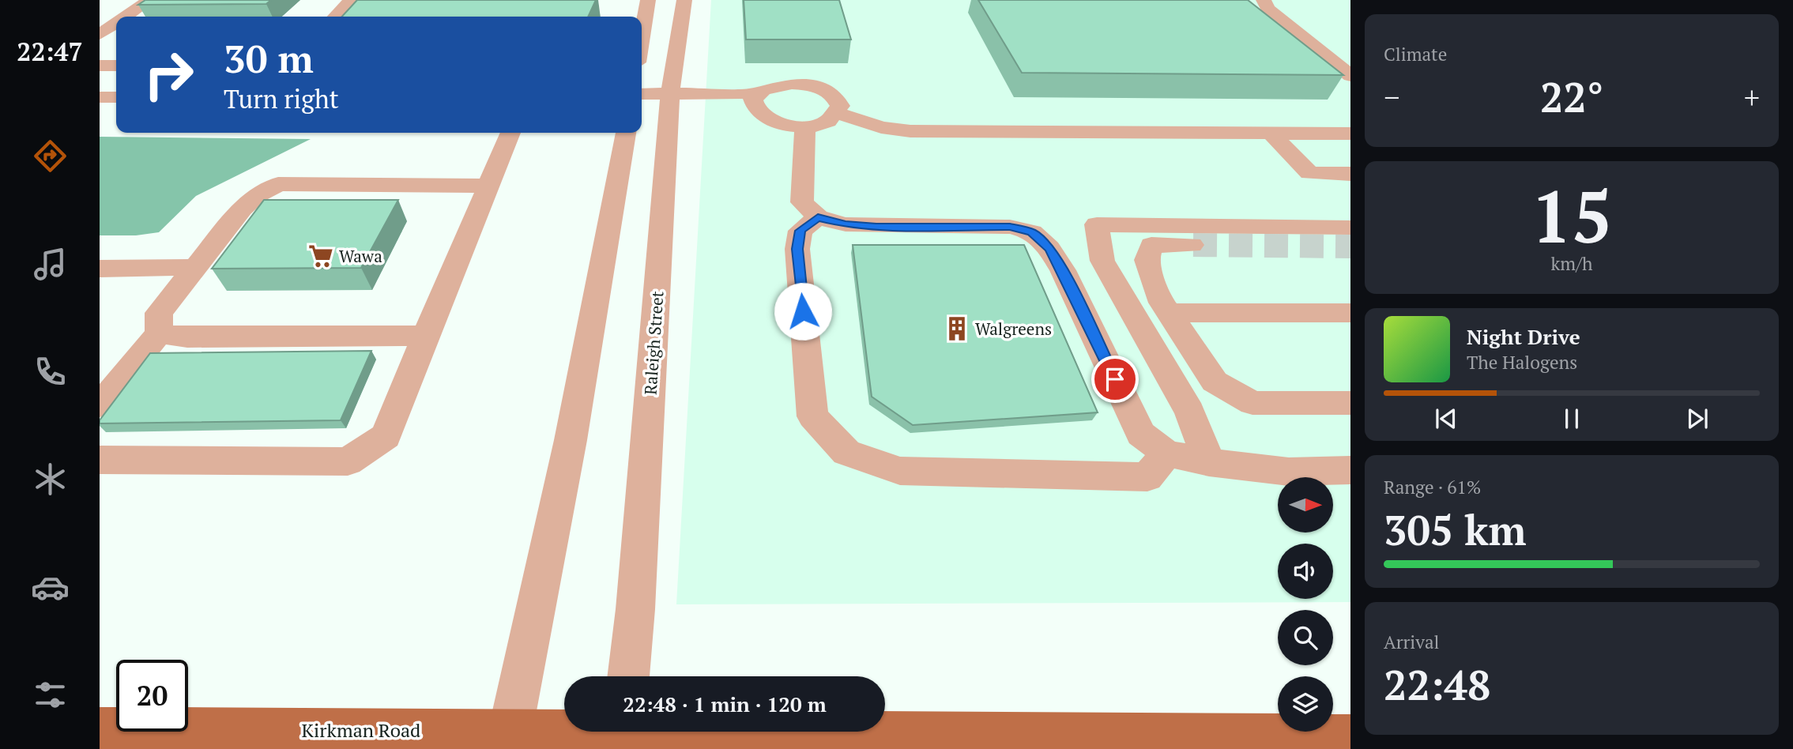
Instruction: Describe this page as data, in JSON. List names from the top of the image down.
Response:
{
  "streets": {
    "main road": ["Kirkman Road"],
    "street": ["Raleigh Street"]
  },
  "places": {
    "supermarket": ["Wawa"],
    "building": ["Walgreens"]
  },
  "north": "right",
  "page": {
    "tabs": "22:47",
    "tile": [
      "Climate",
      ["15", "km/h"],
      ["Range · 61%", "305 km"],
      ["Arrival", "22:48"]
    ],
    "turn": ["30 m", "Turn right"],
    "heat": ["−", "22°", "+"],
    "song": ["Night Drive", "The Halogens"],
    "limit": "20",
    "trip": "22:48 · 1 min · 120 m"
  }
}
